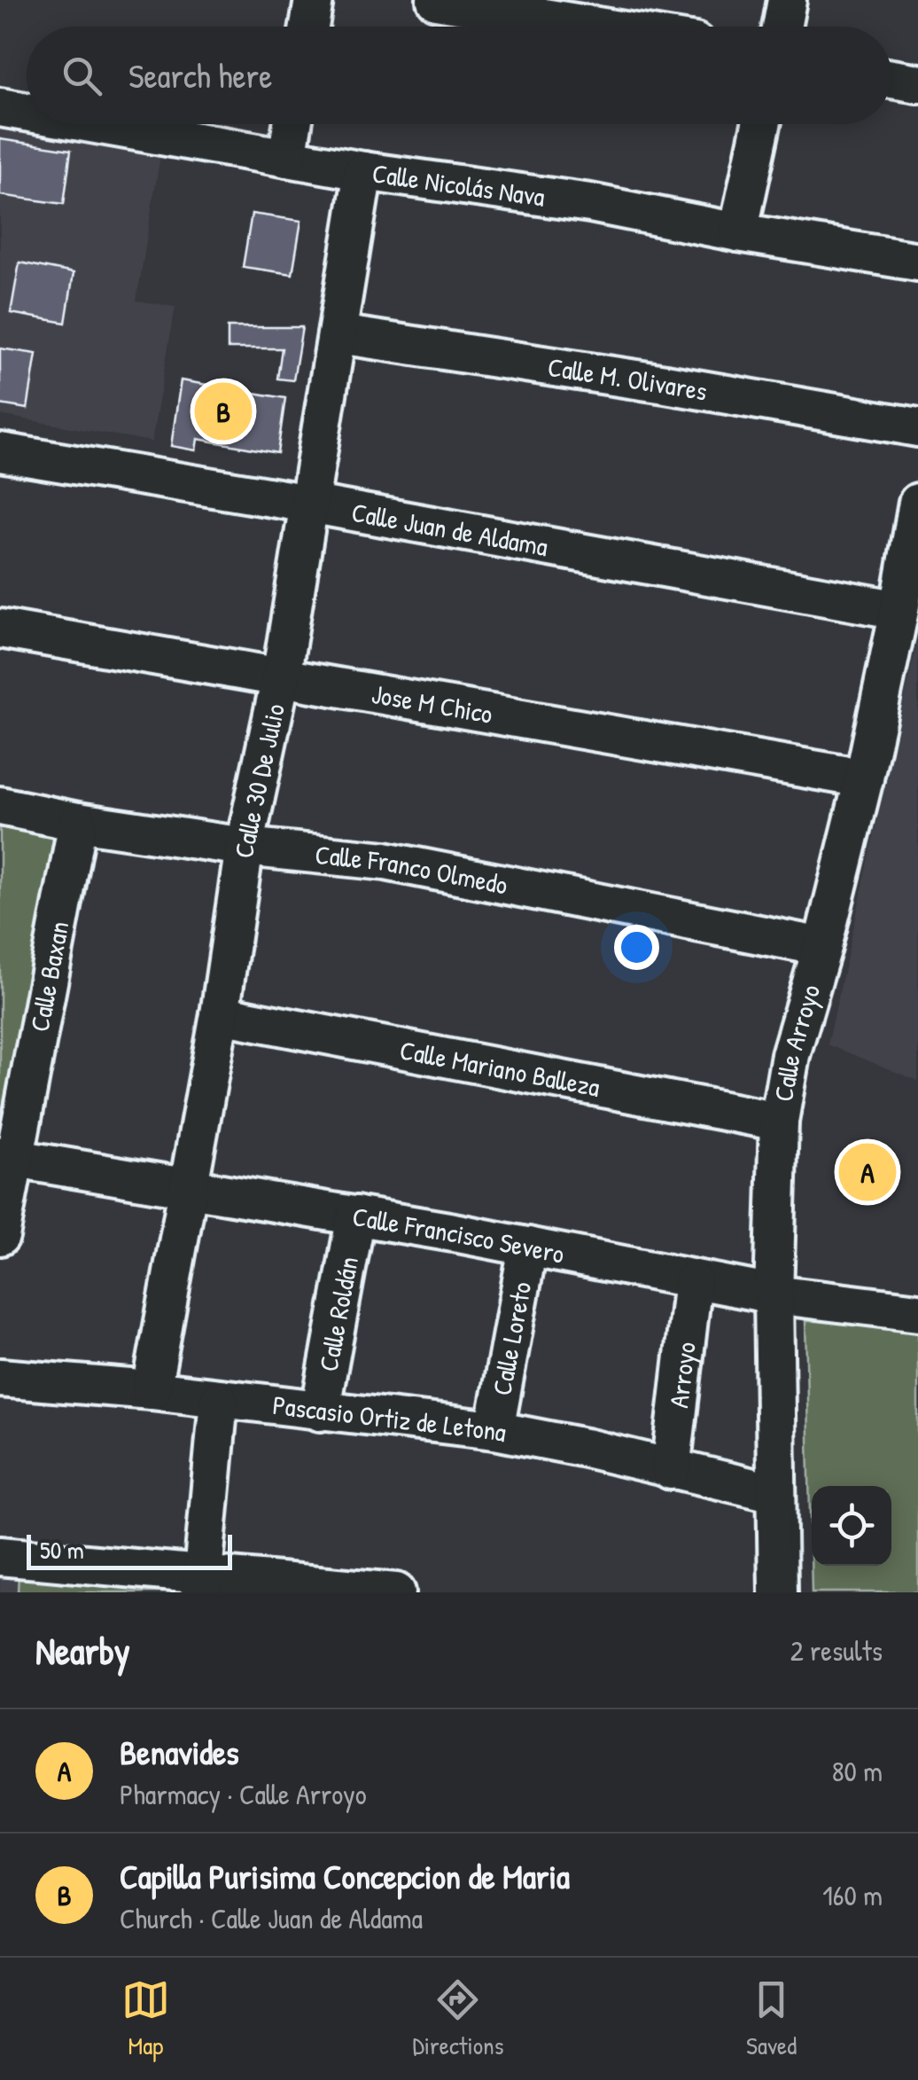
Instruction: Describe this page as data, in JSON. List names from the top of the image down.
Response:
{
  "streets": {
    "street": [
      "Calle Nicolás Nava",
      "Calle M. Olivares",
      "Calle Juan de Aldama",
      "Jose M Chico",
      "Calle 30 De Julio",
      "Calle Franco Olmedo",
      "Calle Baxan",
      "Calle Arroyo",
      "Calle Mariano Balleza",
      "Calle Francisco Severo",
      "Calle Roldán",
      "Calle Loreto",
      "Arroyo",
      "Pascasio Ortiz de Letona"
    ]
  },
  "crossings": [
    ["Calle Nicolás Nava", "Calle 30 De Julio"],
    ["Calle M. Olivares", "Calle 30 De Julio"],
    ["Calle Juan de Aldama", "Calle 30 De Julio"],
    ["Calle Juan de Aldama", "Calle Arroyo"],
    ["Jose M Chico", "Calle 30 De Julio"],
    ["Jose M Chico", "Calle Arroyo"],
    ["Calle 30 De Julio", "Calle Franco Olmedo"],
    ["Calle 30 De Julio", "Calle Mariano Balleza"],
    ["Calle 30 De Julio", "Calle Francisco Severo"],
    ["Calle 30 De Julio", "Pascasio Ortiz de Letona"],
    ["Calle Franco Olmedo", "Calle Baxan"],
    ["Calle Franco Olmedo", "Calle Arroyo"],
    ["Calle Baxan", "Calle Francisco Severo"],
    ["Calle Arroyo", "Calle Mariano Balleza"],
    ["Calle Arroyo", "Calle Francisco Severo"],
    ["Calle Arroyo", "Pascasio Ortiz de Letona"],
    ["Calle Francisco Severo", "Calle Roldán"],
    ["Calle Francisco Severo", "Calle Loreto"],
    ["Calle Francisco Severo", "Arroyo"],
    ["Calle Roldán", "Pascasio Ortiz de Letona"],
    ["Calle Loreto", "Pascasio Ortiz de Letona"],
    ["Arroyo", "Pascasio Ortiz de Letona"]
  ],
  "scale_bar": "50 m",
  "page": {
    "search": "Search here",
    "pins": ["B", "A"],
    "scale": "50 m",
    "heading": ["Nearby", "2 results"],
    "list": [
      {
        "mark": "A",
        "name": "Benavides",
        "note": "Pharmacy · Calle Arroyo",
        "value": "80 m"
      },
      {
        "mark": "B",
        "name": "Capilla Purisima Concepcion de Maria",
        "note": "Church · Calle Juan de Aldama",
        "value": "160 m"
      }
    ],
    "nav": ["Map", "Directions", "Saved"]
  }
}
